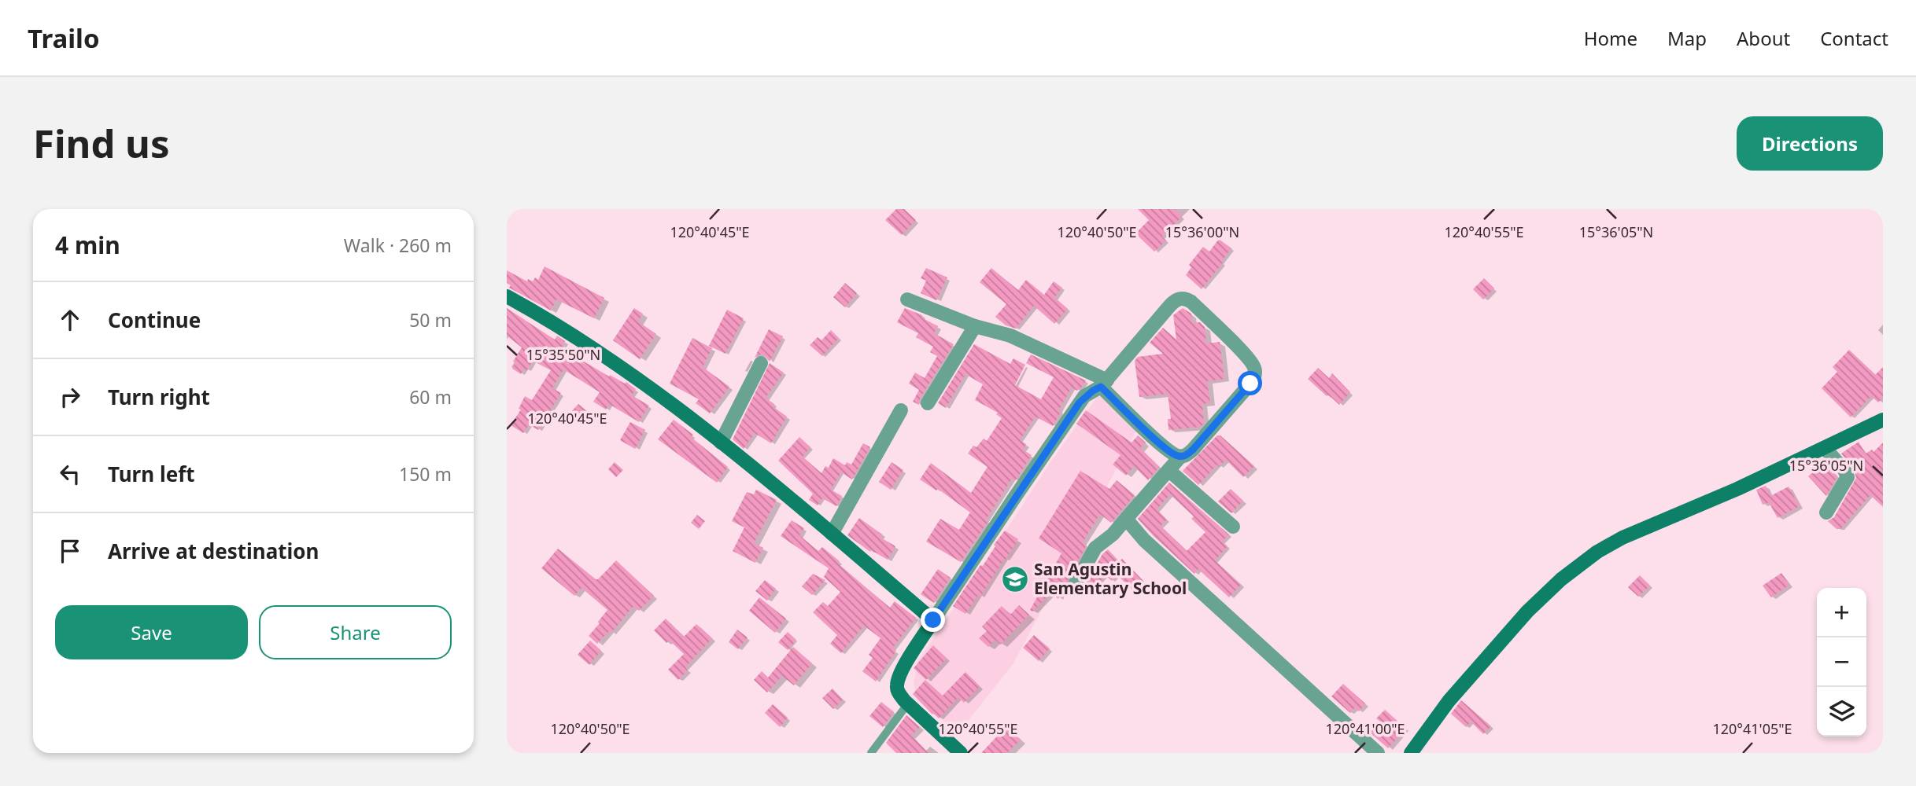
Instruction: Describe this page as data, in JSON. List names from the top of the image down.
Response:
{
  "places": {
    "school or university": ["San Agustin Elementary School"]
  },
  "page": {
    "header": "Trailo",
    "nav": [
      "Home",
      "Map",
      "About",
      "Contact"
    ],
    "buttons": [
      "Directions",
      ["Save", "Share"]
    ],
    "title": "Find us",
    "heading": ["4 min", "Walk · 260 m"],
    "list": [
      ["Continue", "50 m"],
      ["Turn right", "60 m"],
      ["Turn left", "150 m"],
      "Arrive at destination"
    ],
    "map_buttons": ["+", "−"]
  },
  "coordinates": [
    "15°36'05\"N",
    "15°36'00\"N",
    "120°40'45\"E",
    "120°40'50\"E",
    "120°40'55\"E",
    "15°35'50\"N",
    "120°41'00\"E",
    "120°41'05\"E"
  ]
}
